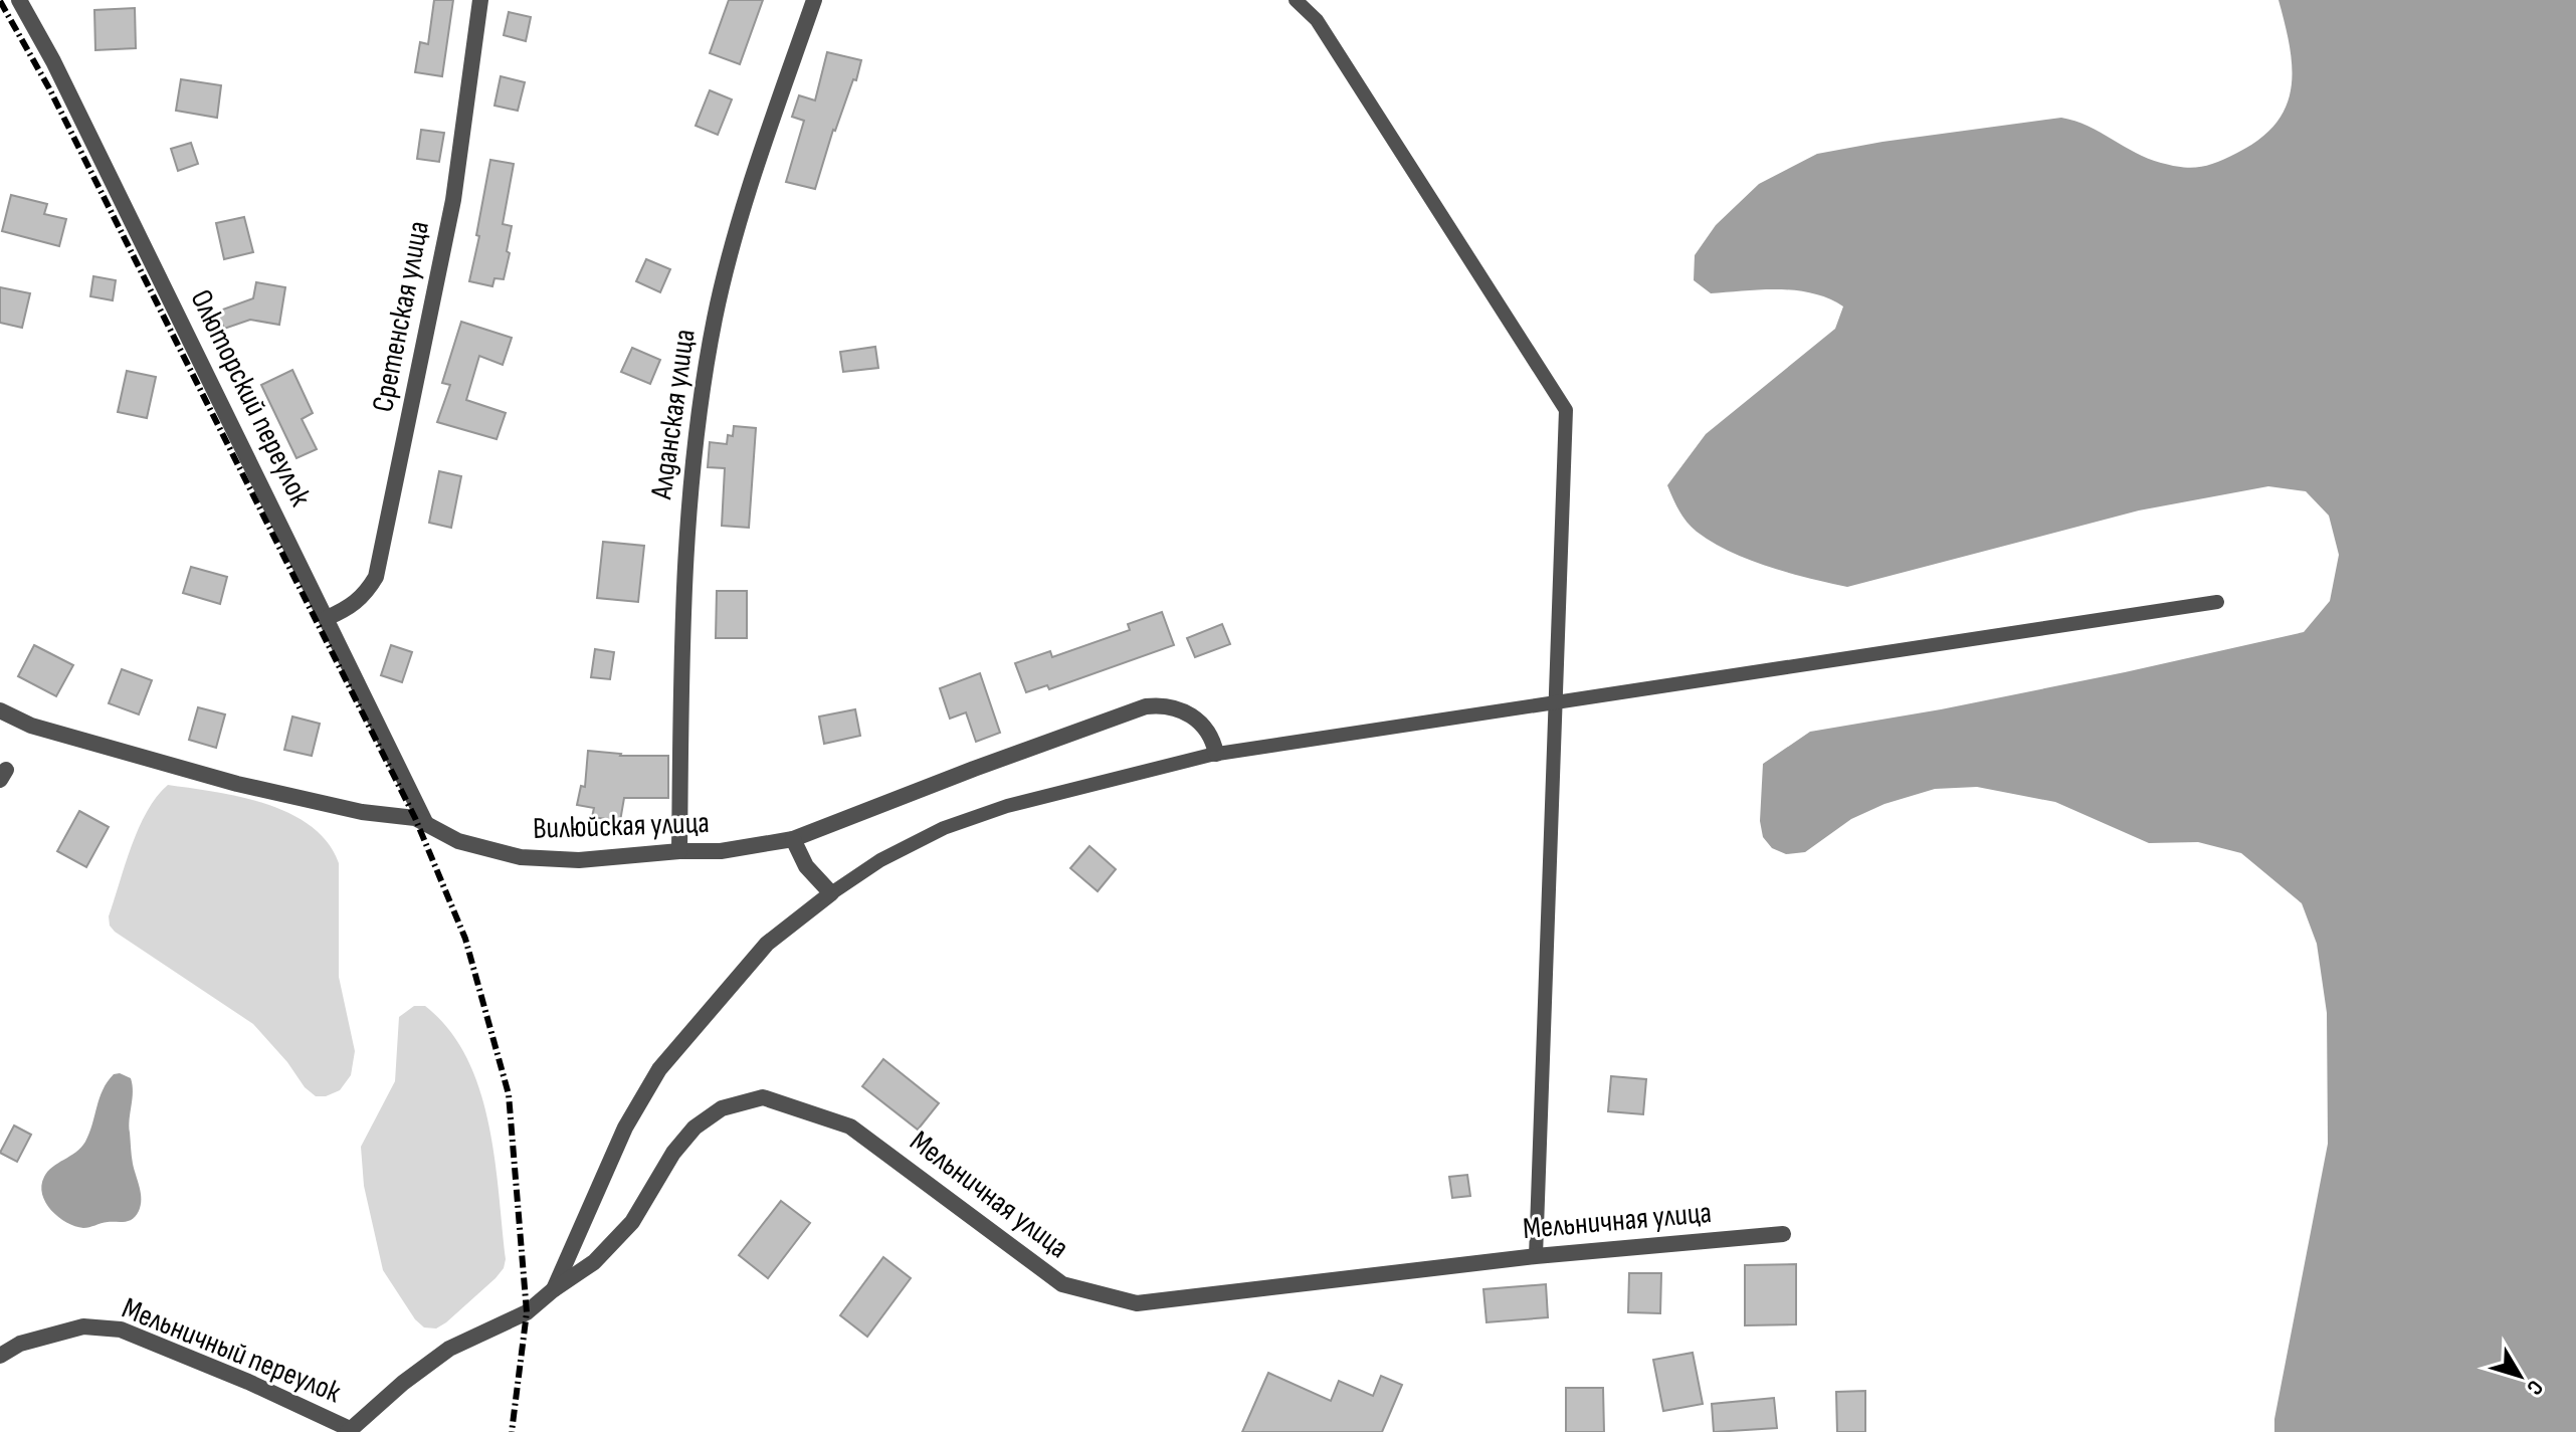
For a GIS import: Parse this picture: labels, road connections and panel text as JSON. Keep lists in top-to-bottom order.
{
  "streets": {
    "street": [
      "Сретенская улица",
      "Олюторский переулок",
      "Алданская улица",
      "Вилюйская улица",
      "Мельничная улица",
      "Мельничный переулок"
    ]
  },
  "crossings": [
    ["Сретенская улица", "Олюторский переулок"],
    ["Олюторский переулок", "Вилюйская улица"],
    ["Алданская улица", "Вилюйская улица"],
    ["Мельничная улица", "Мельничный переулок"]
  ],
  "north": "bottom right"
}
